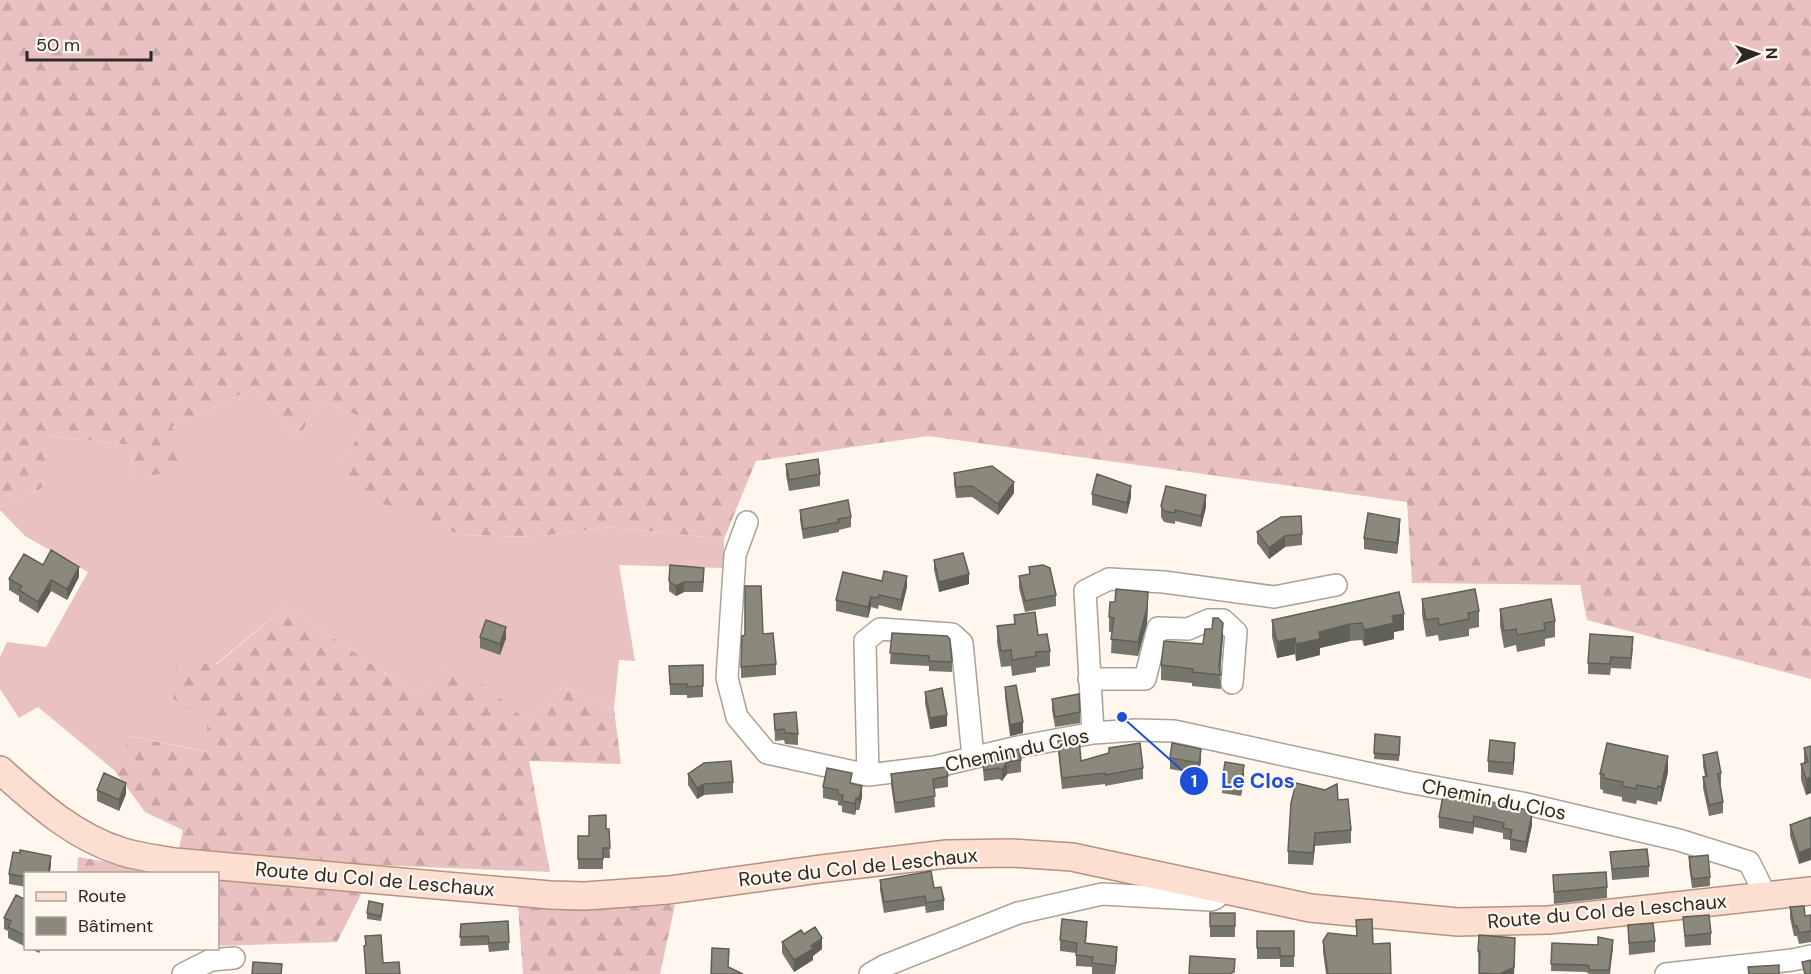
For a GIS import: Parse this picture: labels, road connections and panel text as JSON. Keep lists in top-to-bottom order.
{
  "streets": {
    "main road": ["Route du Col de Leschaux"],
    "street": ["Chemin du Clos"]
  },
  "crossings": [
    ["Chemin du Clos", "Route du Col de Leschaux"]
  ],
  "places": ["Le Clos"],
  "legend": ["Route", "Bâtiment"],
  "scale_bar": "50 m",
  "north": "right"
}
